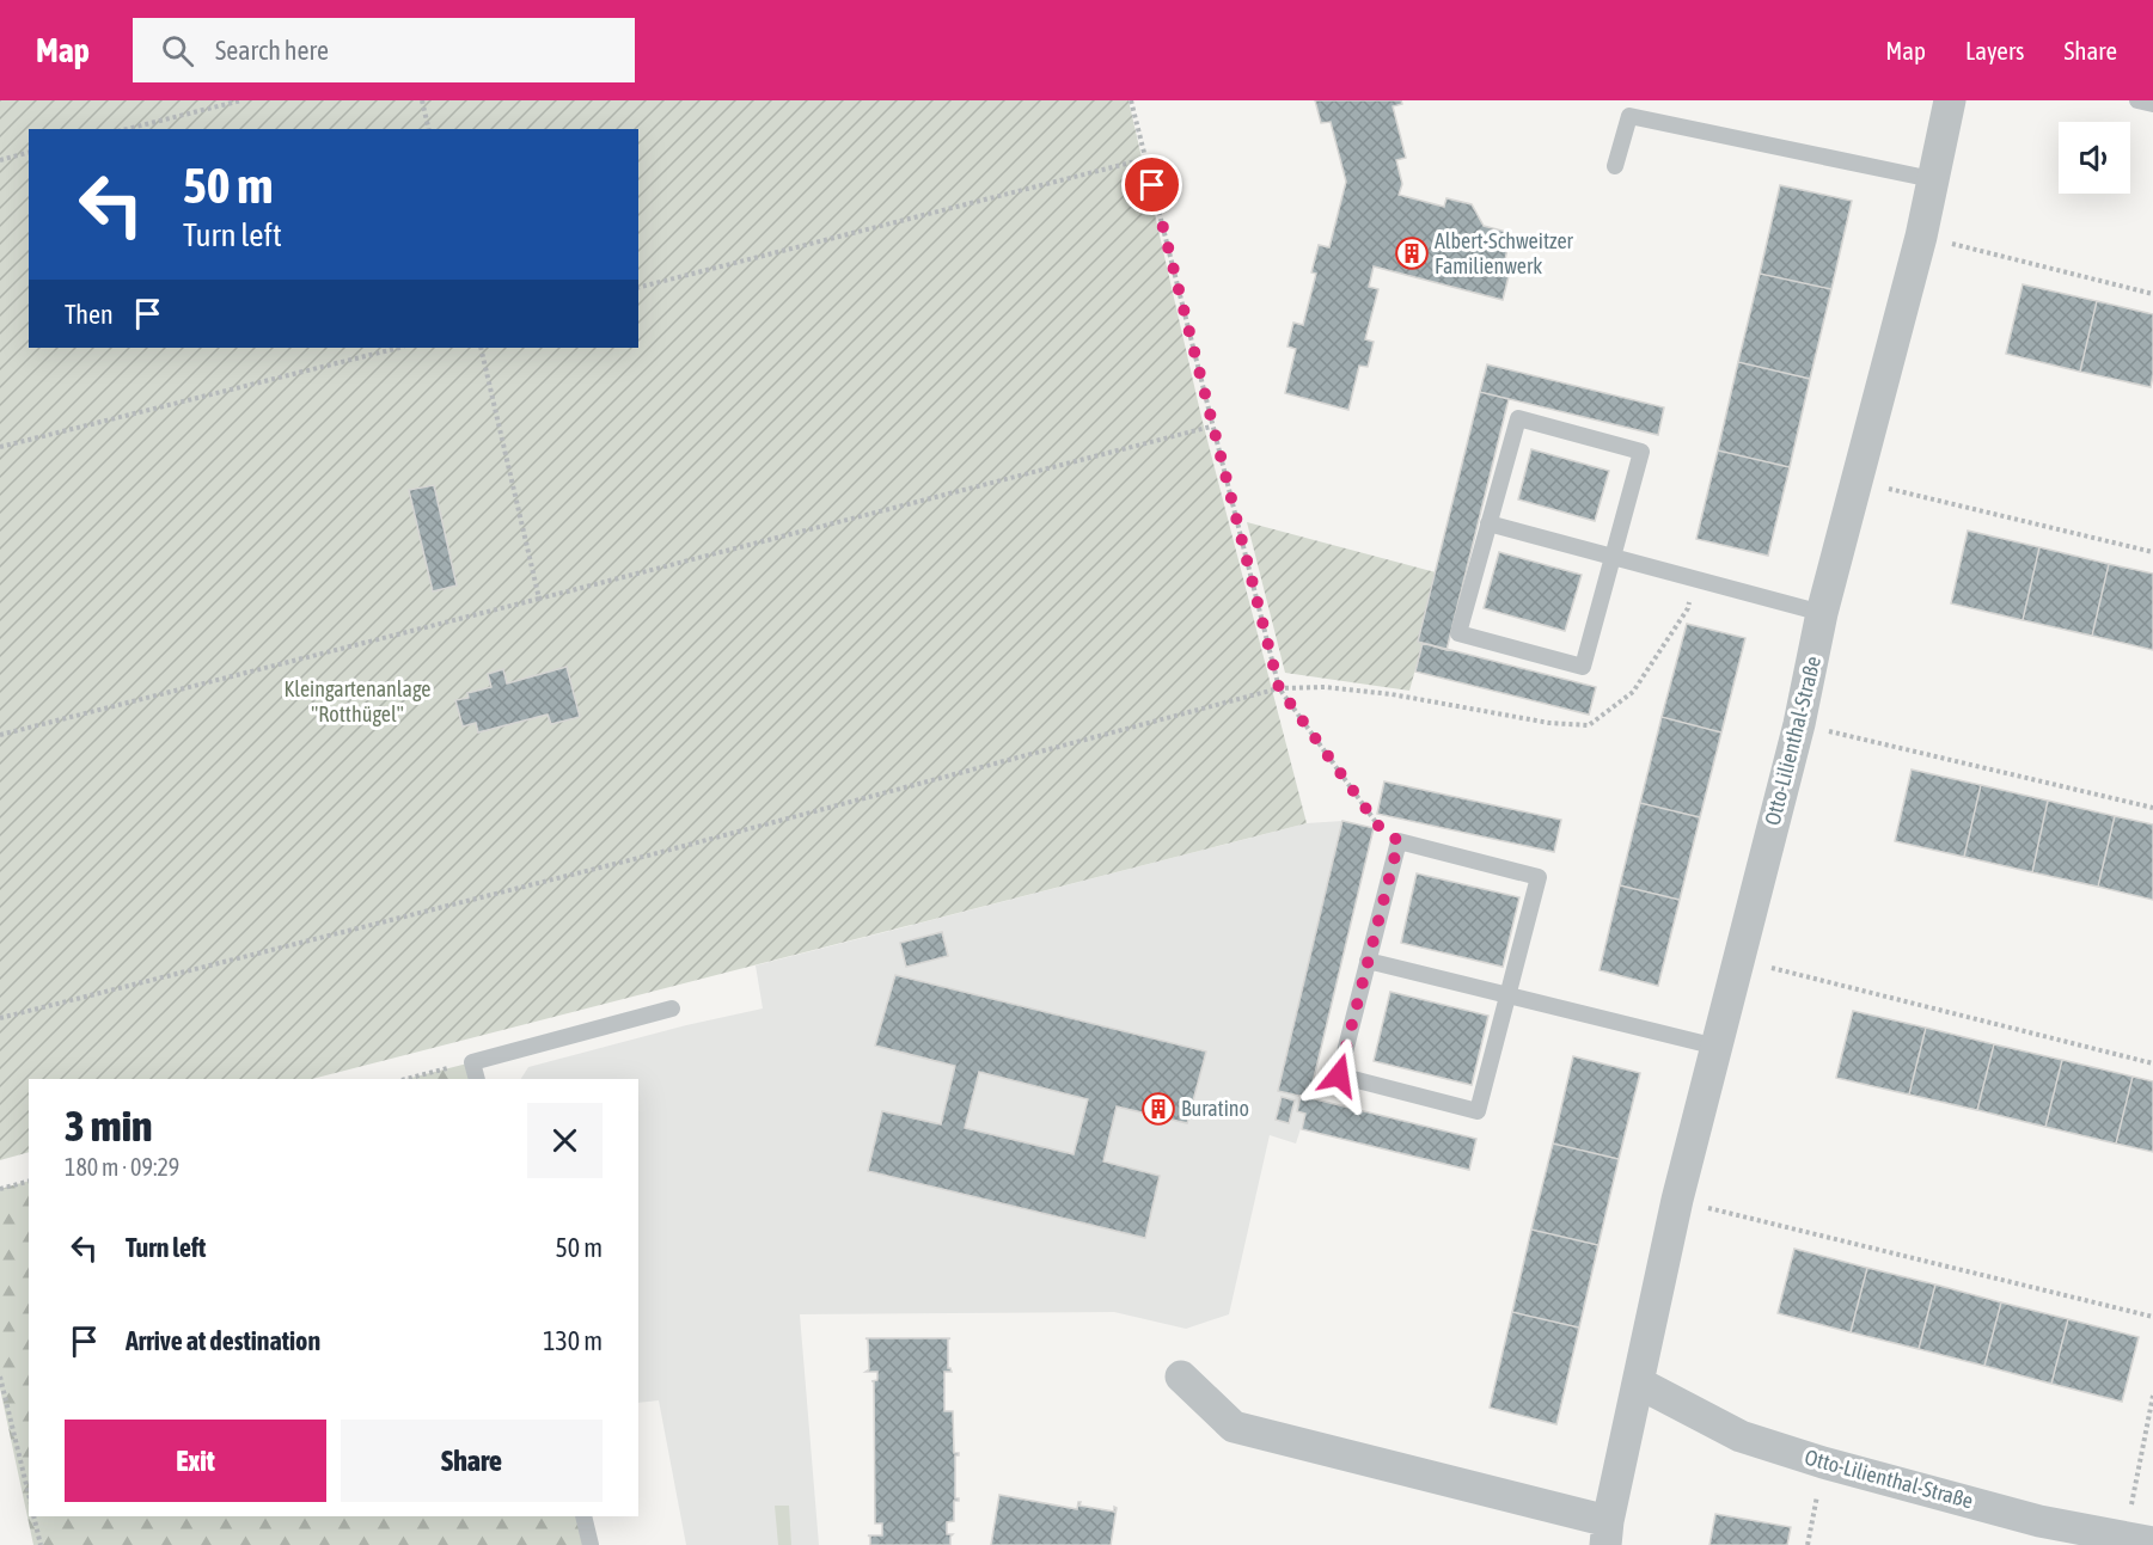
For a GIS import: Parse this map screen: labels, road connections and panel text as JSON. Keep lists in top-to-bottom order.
{
  "streets": {
    "street": ["Otto-Lilienthal-Straße"]
  },
  "parks": ["Kleingartenanlage ''Rotthügel''"],
  "places": {
    "building": ["Albert-Schweitzer Familienwerk", "Buratino"]
  },
  "page": {
    "header": "Map",
    "search": "Search here",
    "nav": ["Map", "Layers", "Share"],
    "turn": ["50 m", "Turn left"],
    "then": "Then",
    "heading": ["3 min", "180 m · 09:29"],
    "list": [
      {
        "name": "Turn left",
        "value": "50 m"
      },
      {
        "name": "Arrive at destination",
        "value": "130 m"
      }
    ],
    "buttons": ["Exit", "Share"]
  }
}
